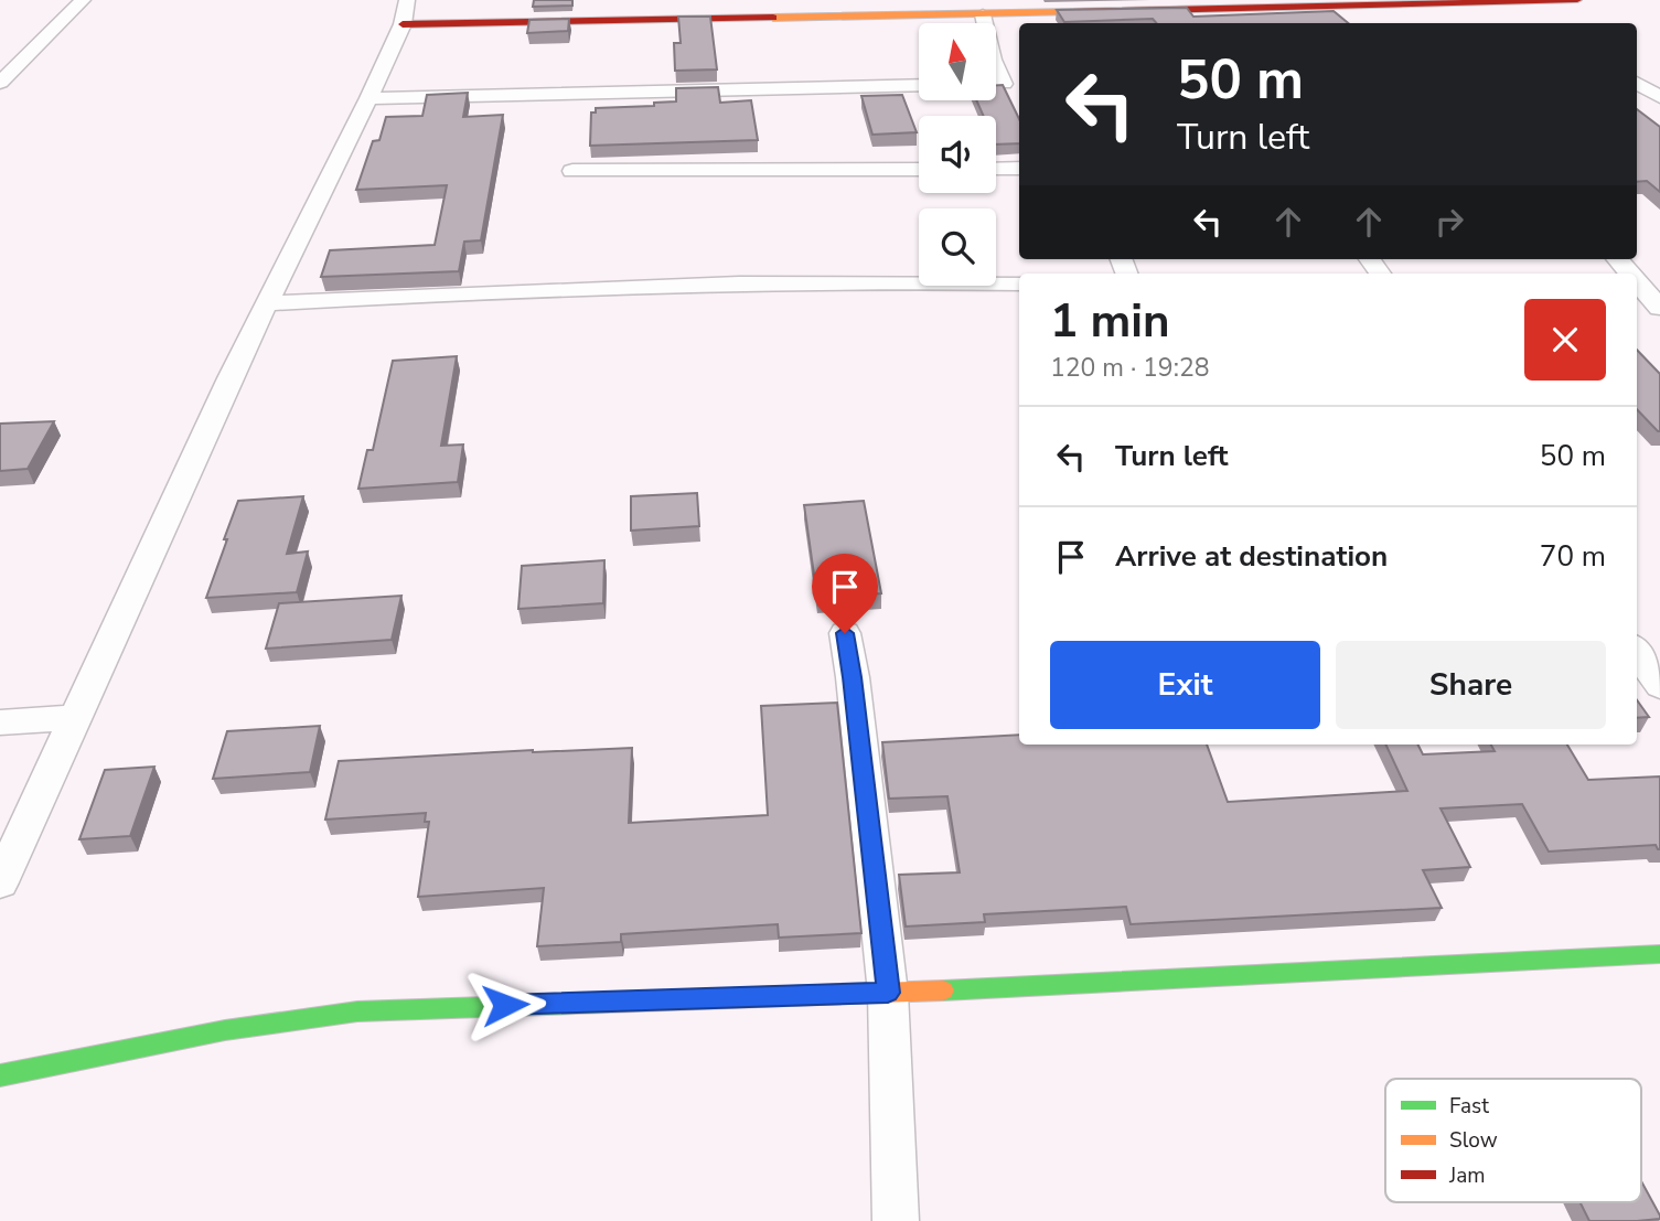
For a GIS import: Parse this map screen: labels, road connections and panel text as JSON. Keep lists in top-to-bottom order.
{
  "legend": ["Fast", "Slow", "Jam"],
  "north": "top",
  "page": {
    "turn": ["50 m", "Turn left"],
    "heading": ["1 min", "120 m · 19:28"],
    "list": [
      {
        "name": "Turn left",
        "value": "50 m"
      },
      {
        "name": "Arrive at destination",
        "value": "70 m"
      }
    ],
    "buttons": ["Exit", "Share"]
  }
}
